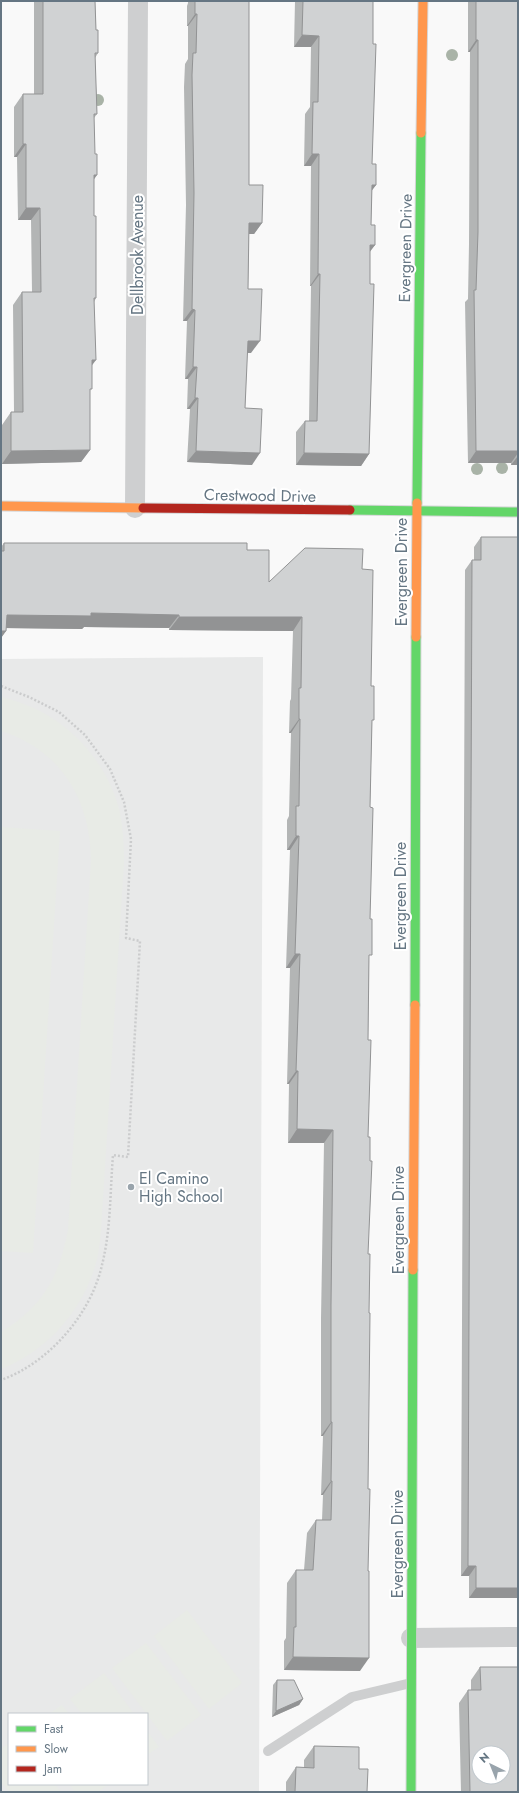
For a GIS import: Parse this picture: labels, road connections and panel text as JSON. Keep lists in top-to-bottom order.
{
  "streets": {
    "street": ["Evergreen Drive", "Dellbrook Avenue", "Crestwood Drive"]
  },
  "crossings": [
    ["Evergreen Drive", "Crestwood Drive"],
    ["Dellbrook Avenue", "Crestwood Drive"]
  ],
  "places": ["El Camino High School"],
  "legend": ["Fast", "Slow", "Jam"],
  "north": "top left"
}
